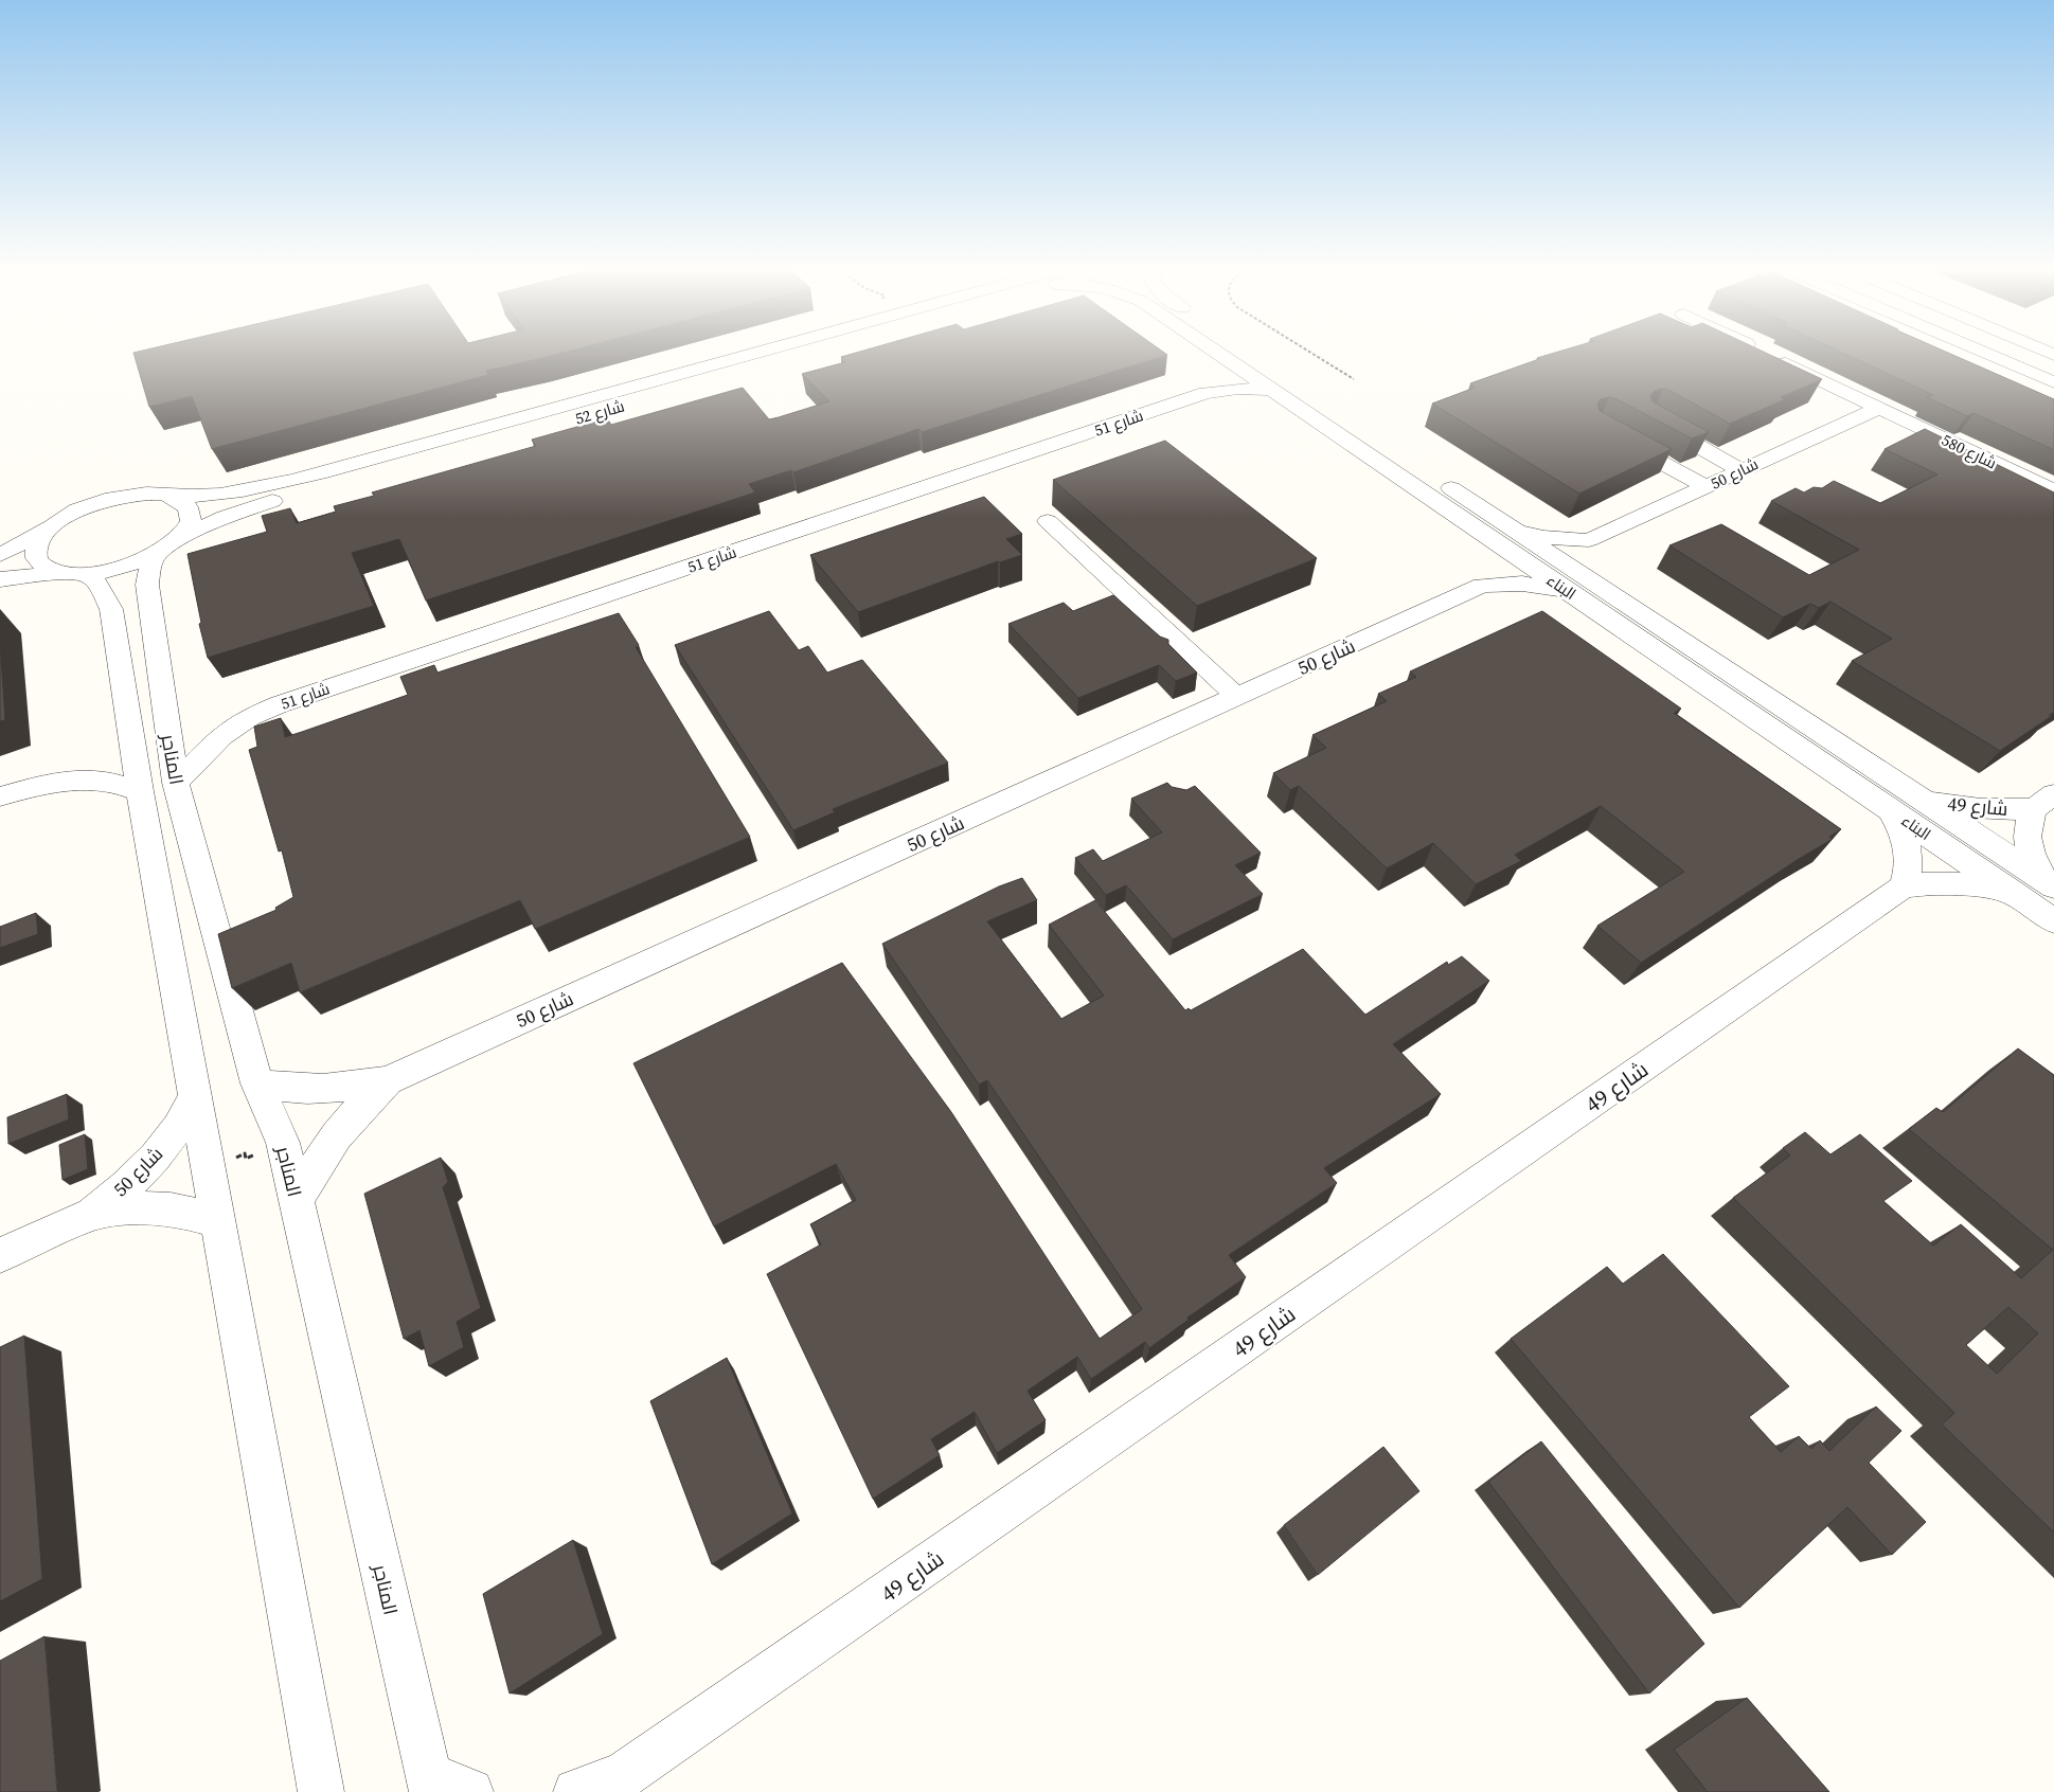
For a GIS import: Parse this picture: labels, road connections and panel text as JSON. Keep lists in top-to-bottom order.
{
  "streets": {
    "street": [
      "شارع 52",
      "شارع 51",
      "شارع 580",
      "شارع 50",
      "البناء",
      "المناجر",
      "شارع 49"
    ]
  },
  "crossings": [
    ["شارع 52", "المناجر"],
    ["شارع 51", "البناء"],
    ["شارع 51", "المناجر"],
    ["شارع 580", "شارع 50"],
    ["شارع 50", "البناء"],
    ["شارع 50", "المناجر"],
    ["البناء", "شارع 49"]
  ]
}
